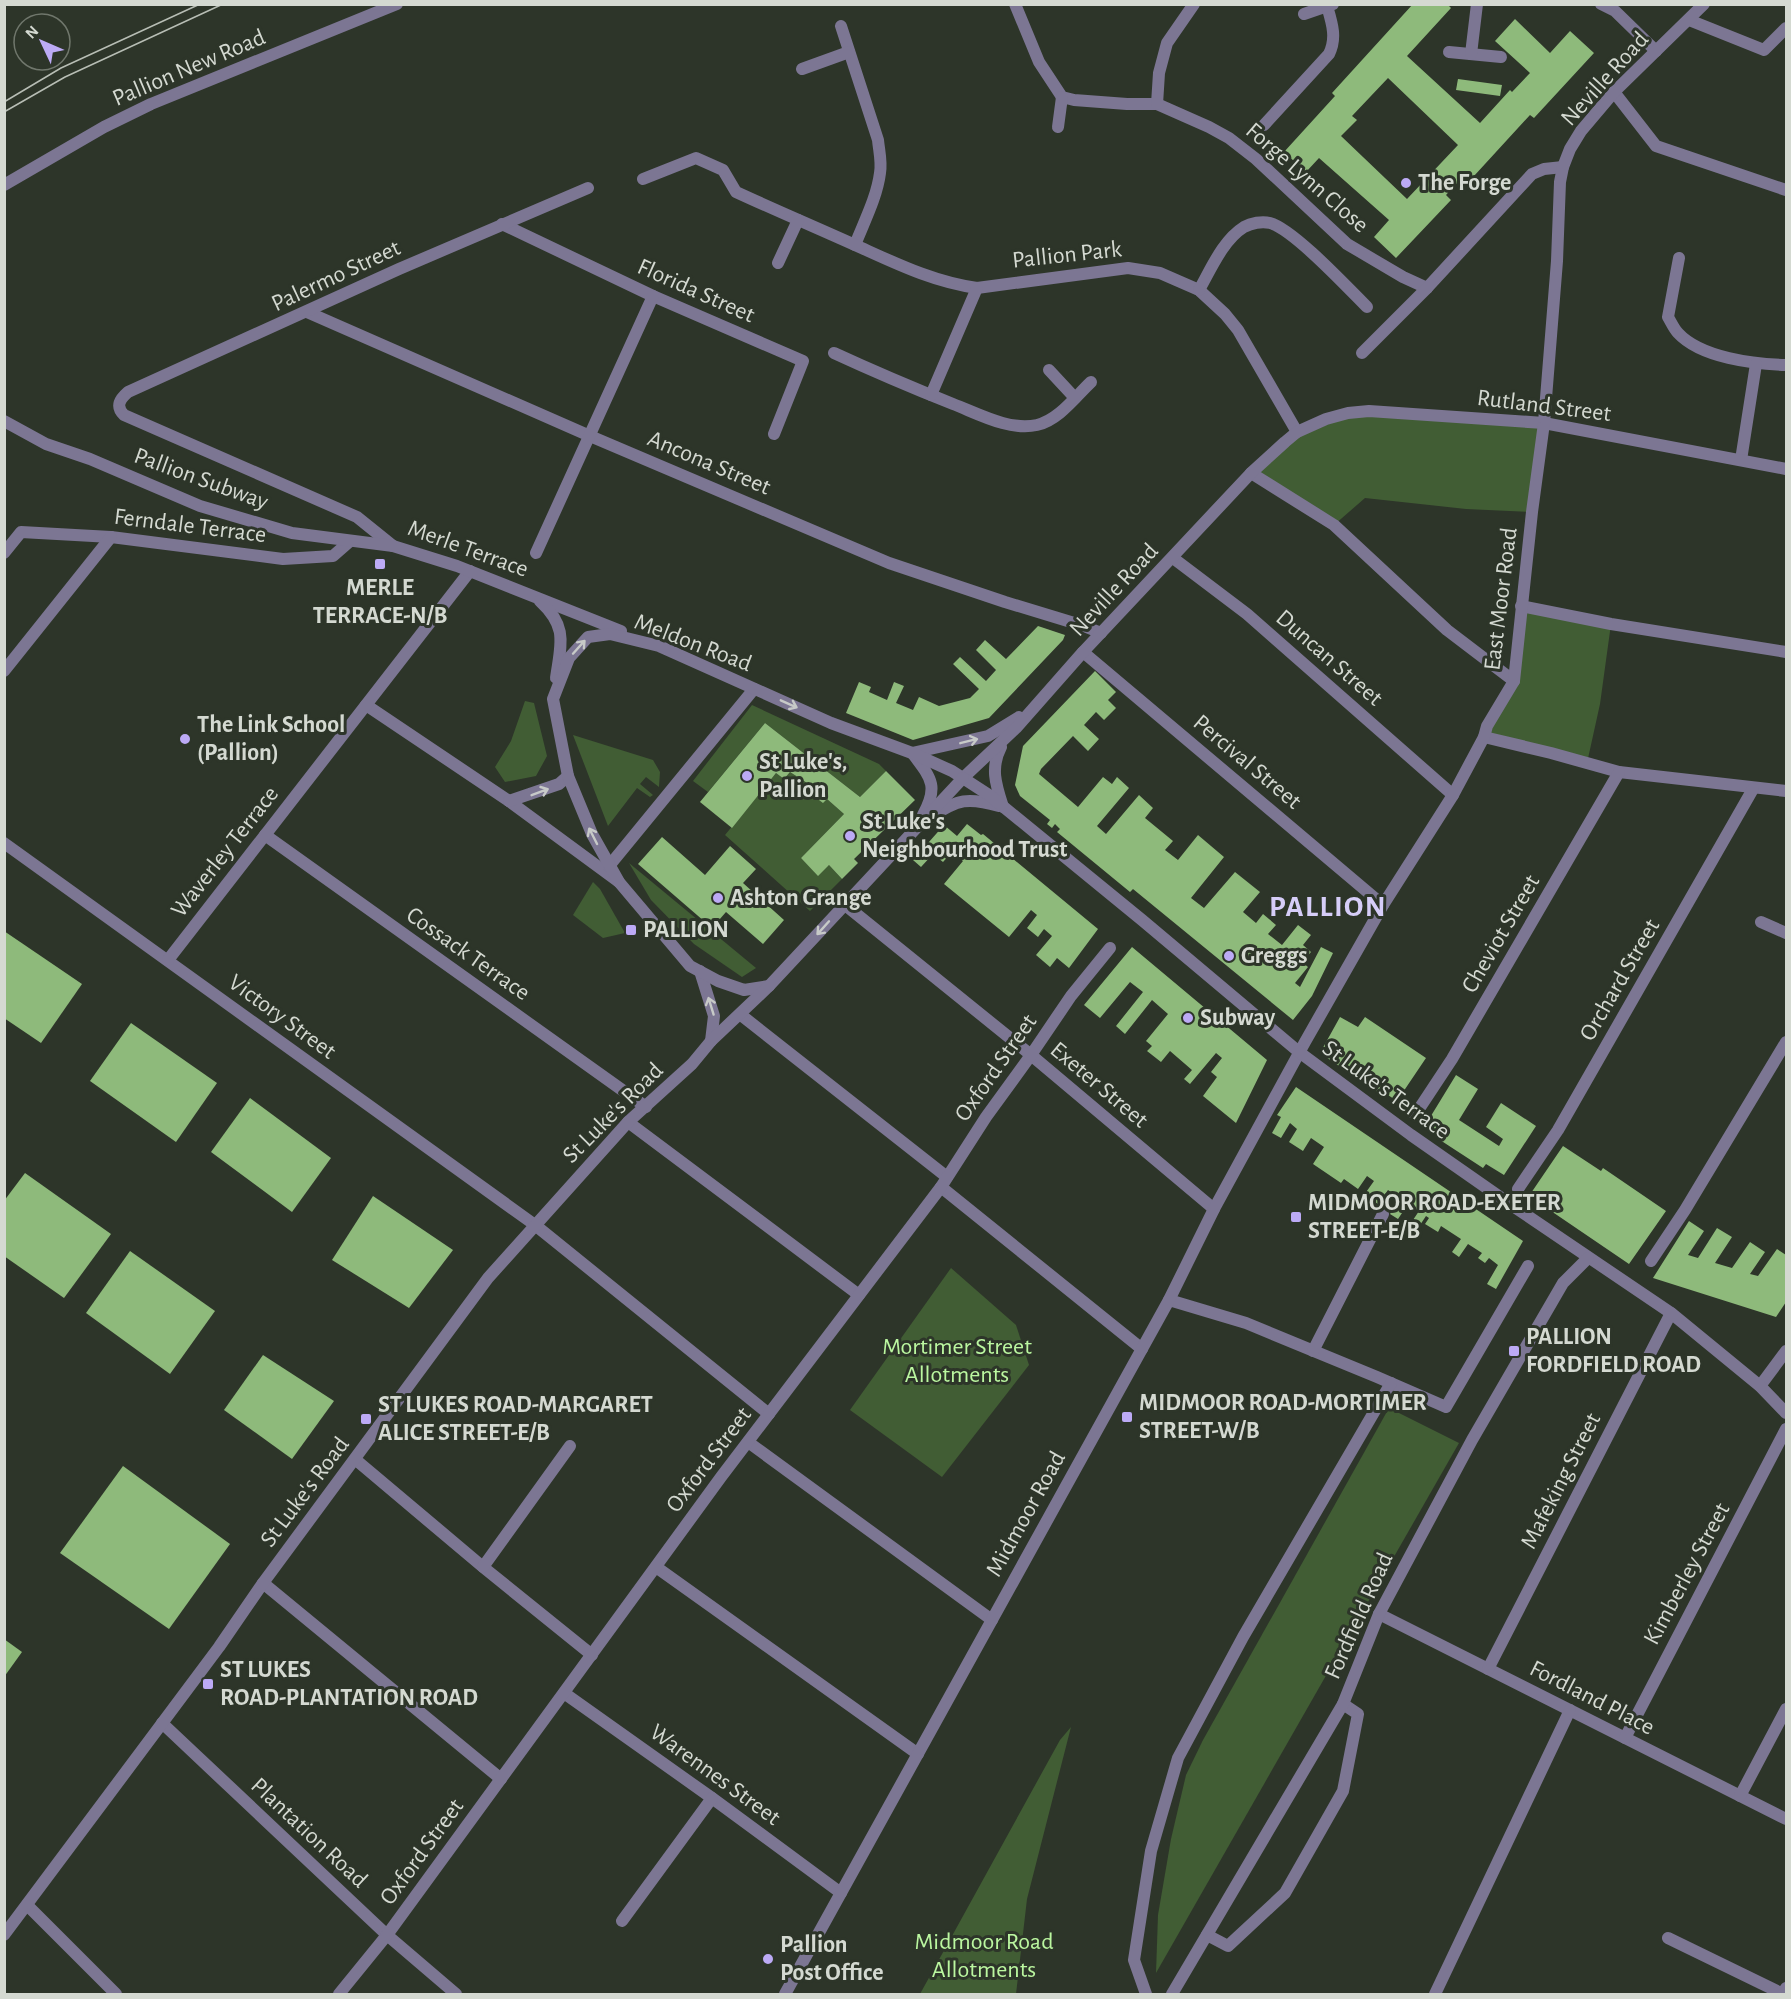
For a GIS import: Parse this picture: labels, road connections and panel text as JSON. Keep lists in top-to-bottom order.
{
  "streets": {
    "street": [
      "Pallion New Road",
      "Neville Road",
      "Forge Lynn Close",
      "Pallion Park",
      "Palermo Street",
      "Florida Street",
      "Rutland Street",
      "Ancona Street",
      "Pallion Subway",
      "Ferndale Terrace",
      "Merle Terrace",
      "East Moor Road",
      "Meldon Road",
      "Duncan Street",
      "Percival Street",
      "Waverley Terrace",
      "Cheviot Street",
      "Cossack Terrace",
      "Orchard Street",
      "Victory Street",
      "Oxford Street",
      "Exeter Street",
      "St Luke's Terrace",
      "St Luke's Road",
      "Mafeking Street",
      "Midmoor Road",
      "Kimberley Street",
      "Fordfield Road",
      "Fordland Place",
      "Warennes Street",
      "Plantation Road"
    ]
  },
  "crossings": [
    ["Neville Road", "Pallion Park"],
    ["Neville Road", "Rutland Street"],
    ["Neville Road", "Ancona Street"],
    ["Neville Road", "East Moor Road"],
    ["Neville Road", "Meldon Road"],
    ["Neville Road", "Duncan Street"],
    ["Neville Road", "Percival Street"],
    ["Neville Road", "St Luke's Road"],
    ["Pallion Park", "Rutland Street"],
    ["Palermo Street", "Florida Street"],
    ["Palermo Street", "Ancona Street"],
    ["Palermo Street", "Merle Terrace"],
    ["Rutland Street", "East Moor Road"],
    ["Pallion Subway", "Ferndale Terrace"],
    ["Pallion Subway", "Merle Terrace"],
    ["Merle Terrace", "Meldon Road"],
    ["Merle Terrace", "Waverley Terrace"],
    ["East Moor Road", "Duncan Street"],
    ["East Moor Road", "Percival Street"],
    ["East Moor Road", "St Luke's Terrace"],
    ["East Moor Road", "Midmoor Road"],
    ["Meldon Road", "St Luke's Terrace"],
    ["Meldon Road", "St Luke's Road"],
    ["Waverley Terrace", "Cossack Terrace"],
    ["Waverley Terrace", "Victory Street"],
    ["Cossack Terrace", "St Luke's Road"],
    ["Victory Street", "Oxford Street"],
    ["Victory Street", "St Luke's Road"],
    ["Oxford Street", "Exeter Street"],
    ["Oxford Street", "Warennes Street"],
    ["Oxford Street", "Plantation Road"],
    ["Exeter Street", "St Luke's Road"],
    ["Exeter Street", "Midmoor Road"],
    ["St Luke's Terrace", "Mafeking Street"],
    ["St Luke's Terrace", "Midmoor Road"],
    ["St Luke's Terrace", "Fordfield Road"],
    ["St Luke's Road", "Plantation Road"],
    ["Mafeking Street", "Fordland Place"],
    ["Midmoor Road", "Warennes Street"],
    ["Kimberley Street", "Fordland Place"],
    ["Fordfield Road", "Fordland Place"]
  ],
  "districts": ["PALLION"],
  "parks": ["Mortimer Street Allotments", "Midmoor Road Allotments"],
  "places": {
    "other": [
      "The Forge",
      "The Link School (Pallion)",
      "St Luke's, Pallion",
      "St Luke's Neighbourhood Trust",
      "Ashton Grange",
      "Greggs",
      "Subway",
      "Pallion Post Office"
    ],
    "transit": [
      "MERLE TERRACE-N/B",
      "PALLION",
      "MIDMOOR ROAD-EXETER STREET-E/B",
      "PALLION FORDFIELD ROAD",
      "MIDMOOR ROAD-MORTIMER STREET-W/B",
      "ST LUKES ROAD-MARGARET ALICE STREET-E/B",
      "ST LUKES ROAD-PLANTATION ROAD"
    ]
  },
  "north": "top left"
}
